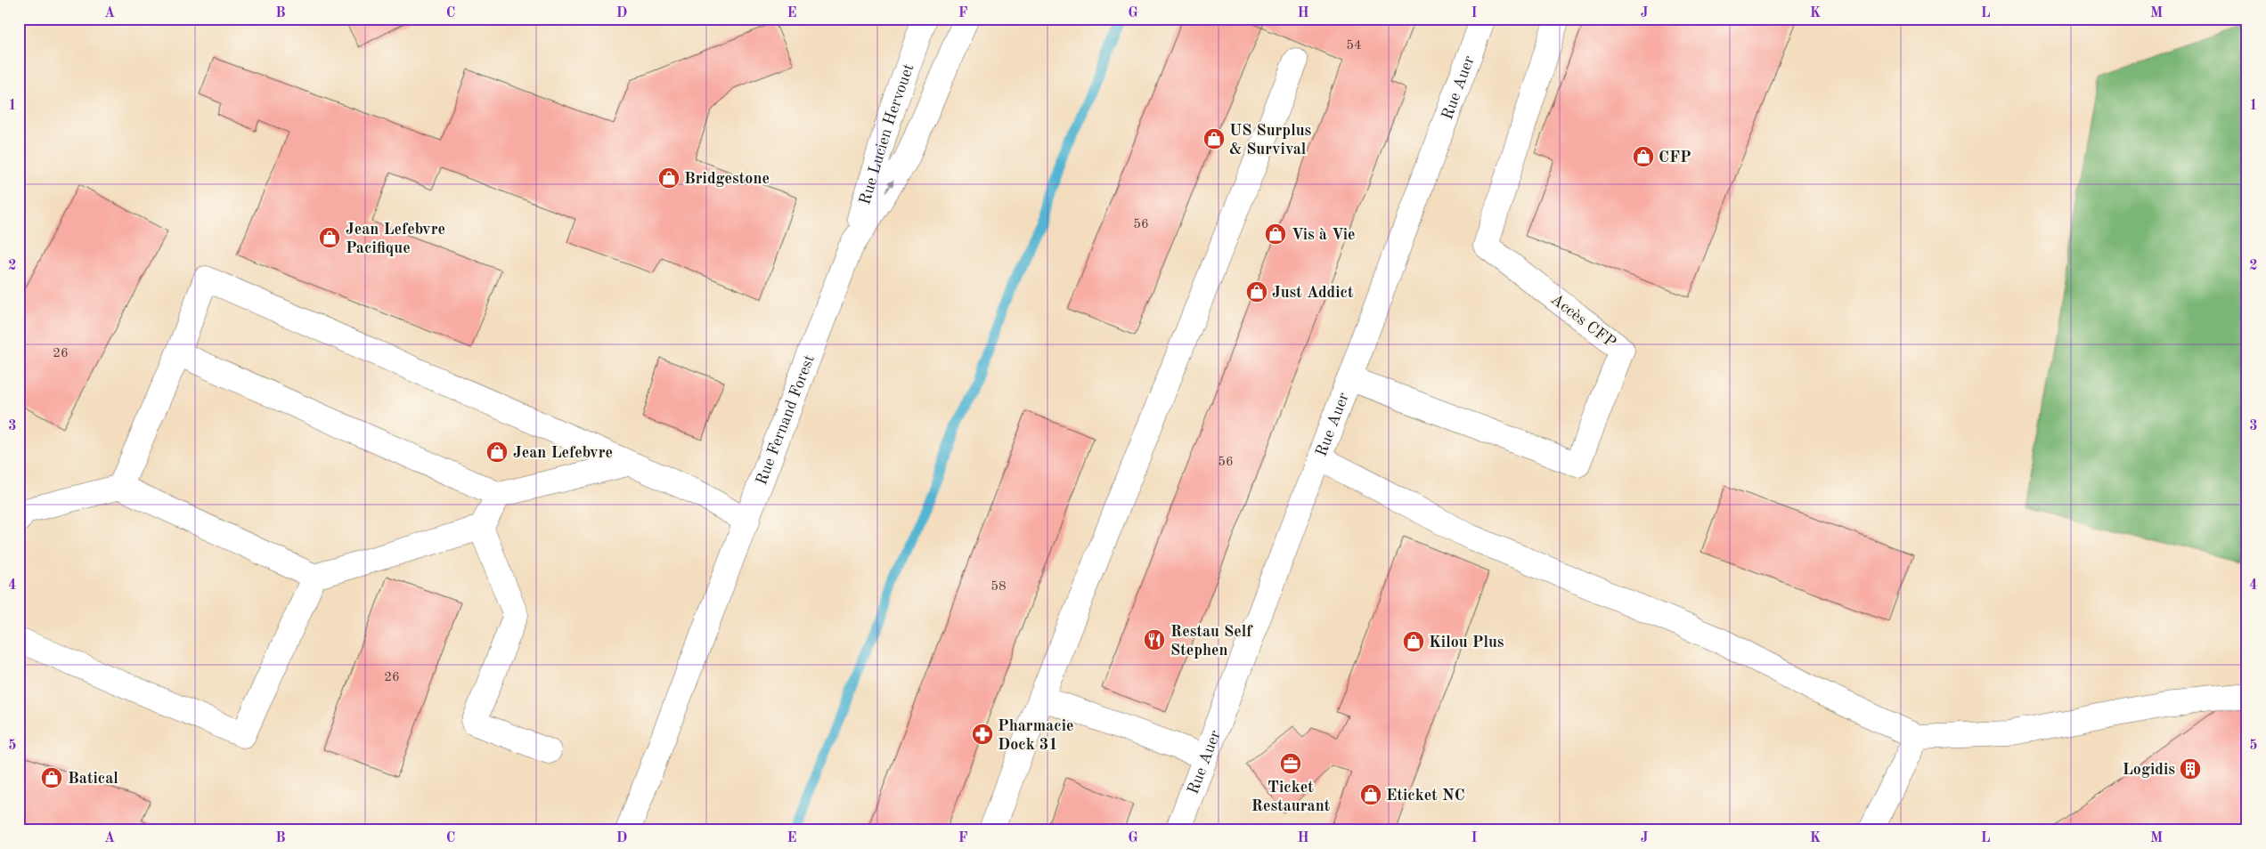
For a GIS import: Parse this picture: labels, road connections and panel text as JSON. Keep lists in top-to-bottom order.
{
  "streets": {
    "main road": [
      "Rue Auer",
      "Rue Lucien Hervouet",
      "Accès CFP",
      "Rue Fernand Forest"
    ]
  },
  "crossings": [
    ["Rue Auer", "Accès CFP"],
    ["Rue Lucien Hervouet", "Rue Fernand Forest"]
  ],
  "places": {
    "shop": [
      "US Surplus & Survival",
      "CFP",
      "Bridgestone",
      "Vis à Vie",
      "Jean Lefebvre Pacifique",
      "Just Addict",
      "Jean Lefebvre",
      "Kilou Plus",
      "Batical",
      "Eticket NC"
    ],
    "restaurant": ["Restau Self Stephen"],
    "pharmacy": ["Pharmacie Dock 31"],
    "office": ["Ticket Restaurant"],
    "building": ["Logidis"]
  },
  "house_numbers": [
    "54",
    "56",
    "26",
    "56",
    "58",
    "26"
  ],
  "grid": {
    "columns": [
      "A",
      "B",
      "C",
      "D",
      "E",
      "F",
      "G",
      "H",
      "I",
      "J",
      "K",
      "L",
      "M"
    ],
    "rows": [
      "1",
      "2",
      "3",
      "4",
      "5"
    ]
  }
}
